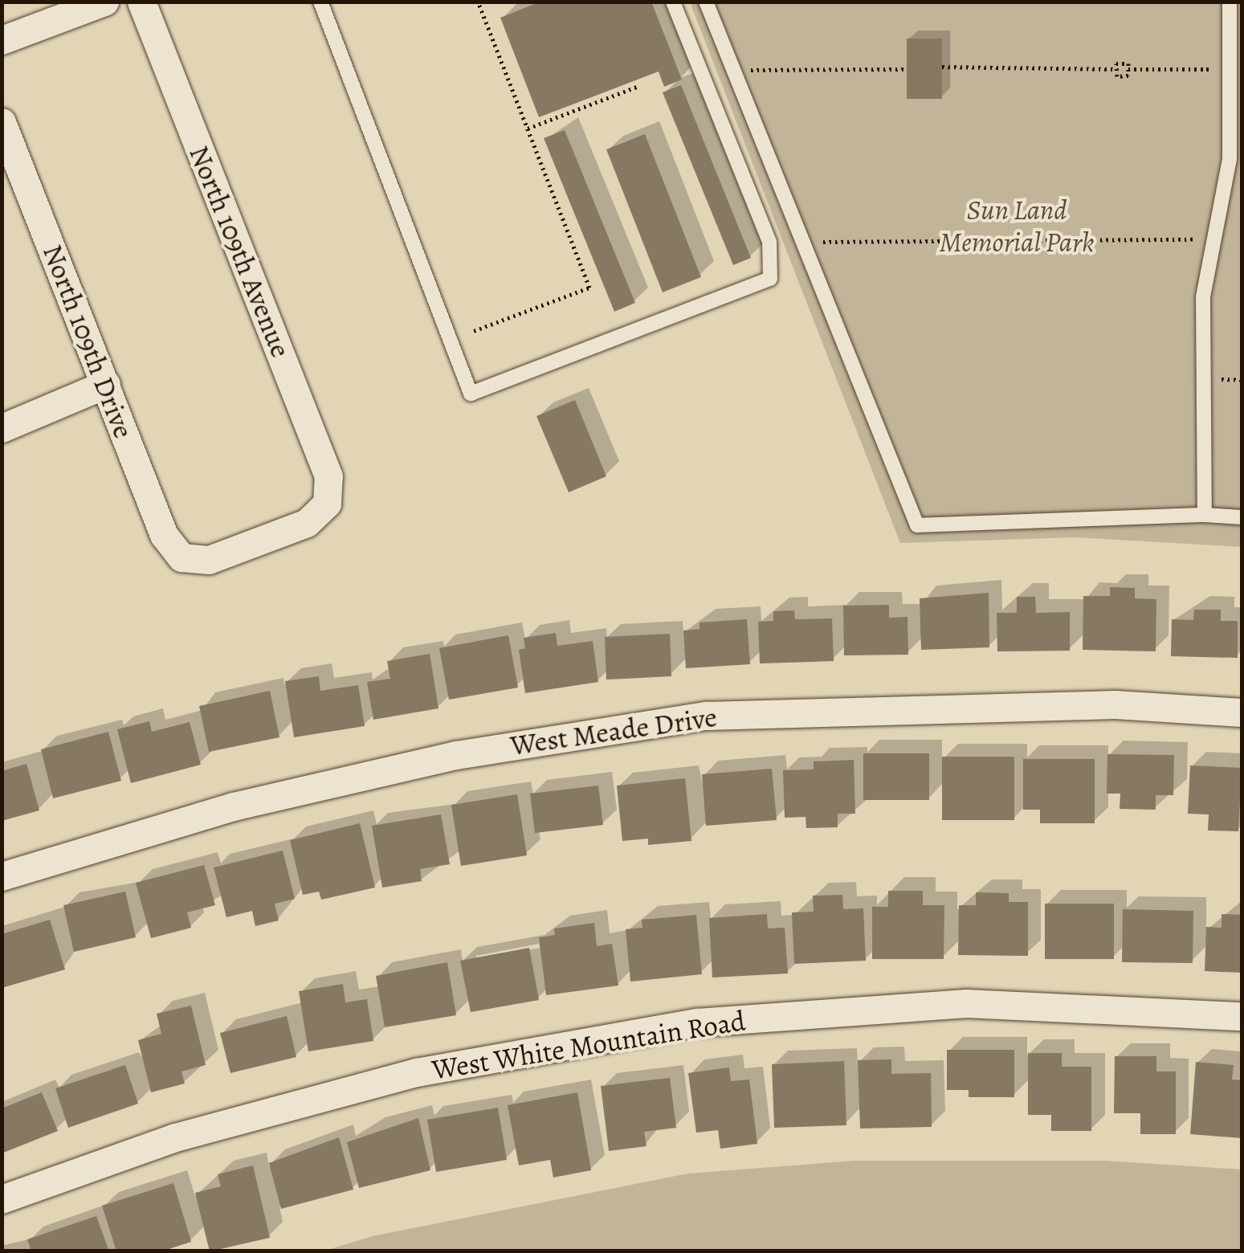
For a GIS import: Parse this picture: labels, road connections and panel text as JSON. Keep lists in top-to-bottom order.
{
  "streets": {
    "street": [
      "North 109th Avenue",
      "North 109th Drive",
      "West Meade Drive",
      "West White Mountain Road"
    ]
  },
  "crossings": [
    ["North 109th Avenue", "North 109th Drive"]
  ],
  "parks": ["Sun Land Memorial Park"]
}
